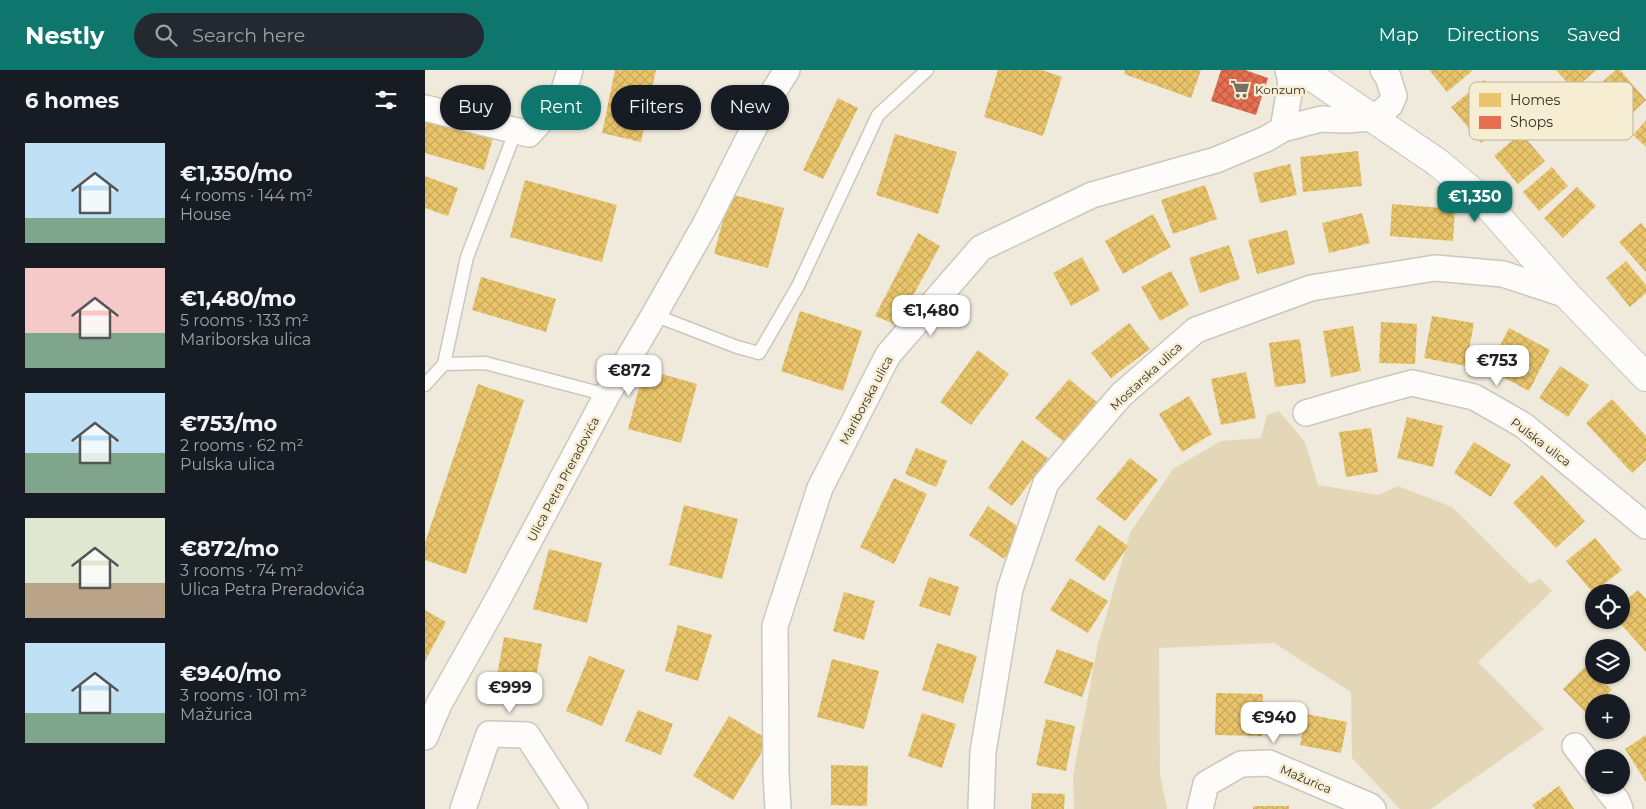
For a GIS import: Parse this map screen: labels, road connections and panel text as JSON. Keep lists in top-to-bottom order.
{
  "streets": {
    "street": [
      "Mostarska ulica",
      "Mariborska ulica",
      "Pulska ulica",
      "Ulica Petra Preradovića",
      "Mažurica"
    ]
  },
  "places": {
    "supermarket": ["Konzum"]
  },
  "legend": ["Homes", "Shops"],
  "page": {
    "header": "Nestly",
    "search": "Search here",
    "nav": ["Map", "Directions", "Saved"],
    "heading": "6 homes",
    "chip": [
      "Buy",
      "Rent",
      "Filters",
      "New"
    ],
    "list": [
      {
        "name": "€1,350/mo",
        "note": "4 rooms · 144 m² · House"
      },
      {
        "name": "€1,480/mo",
        "note": "5 rooms · 133 m² · Mariborska ulica"
      },
      {
        "name": "€753/mo",
        "note": "2 rooms · 62 m² · Pulska ulica"
      },
      {
        "name": "€872/mo",
        "note": "3 rooms · 74 m² · Ulica Petra Preradovića"
      },
      {
        "name": "€940/mo",
        "note": "3 rooms · 101 m² · Mažurica"
      }
    ],
    "price": [
      "€1,350",
      "€1,480",
      "€753",
      "€872",
      "€999",
      "€940"
    ],
    "map_buttons": ["+", "−"]
  }
}
